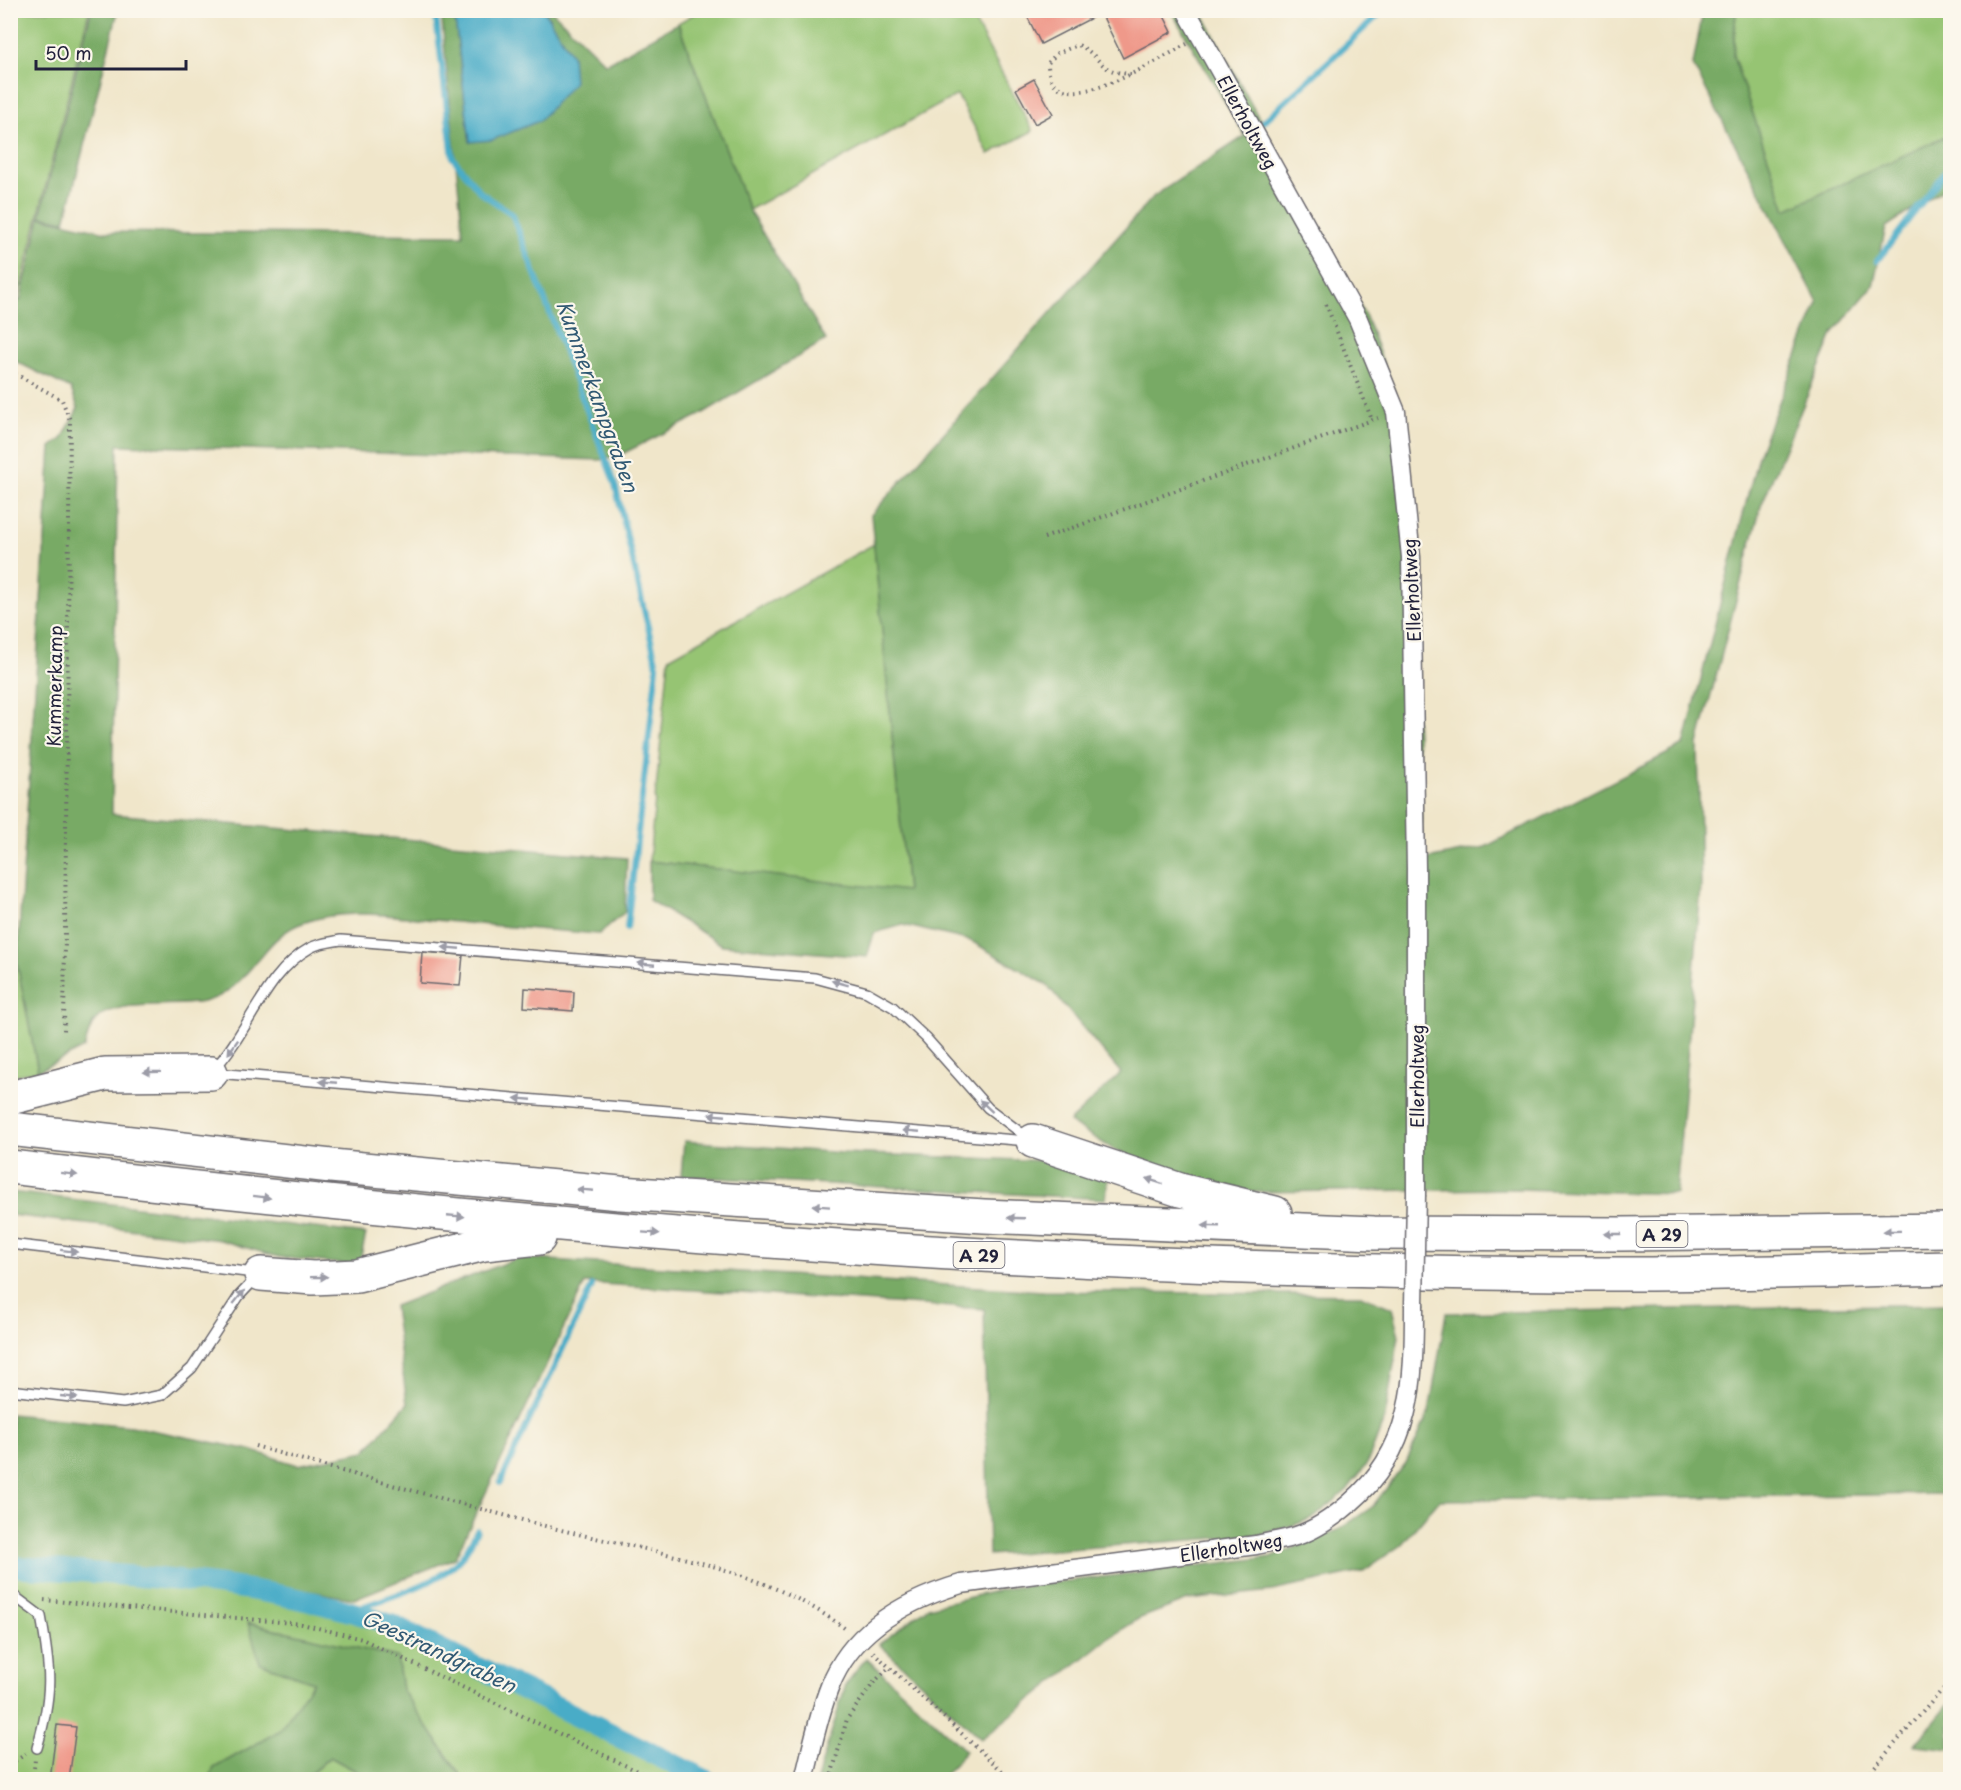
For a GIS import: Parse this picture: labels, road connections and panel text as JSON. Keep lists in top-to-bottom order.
{
  "streets": {
    "highway": ["A 29"],
    "street": ["Ellerholtweg"],
    "path": ["Kummerkamp"]
  },
  "water": ["Kummerkampgraben", "Geestrandgraben"],
  "scale_bar": "50 m"
}
